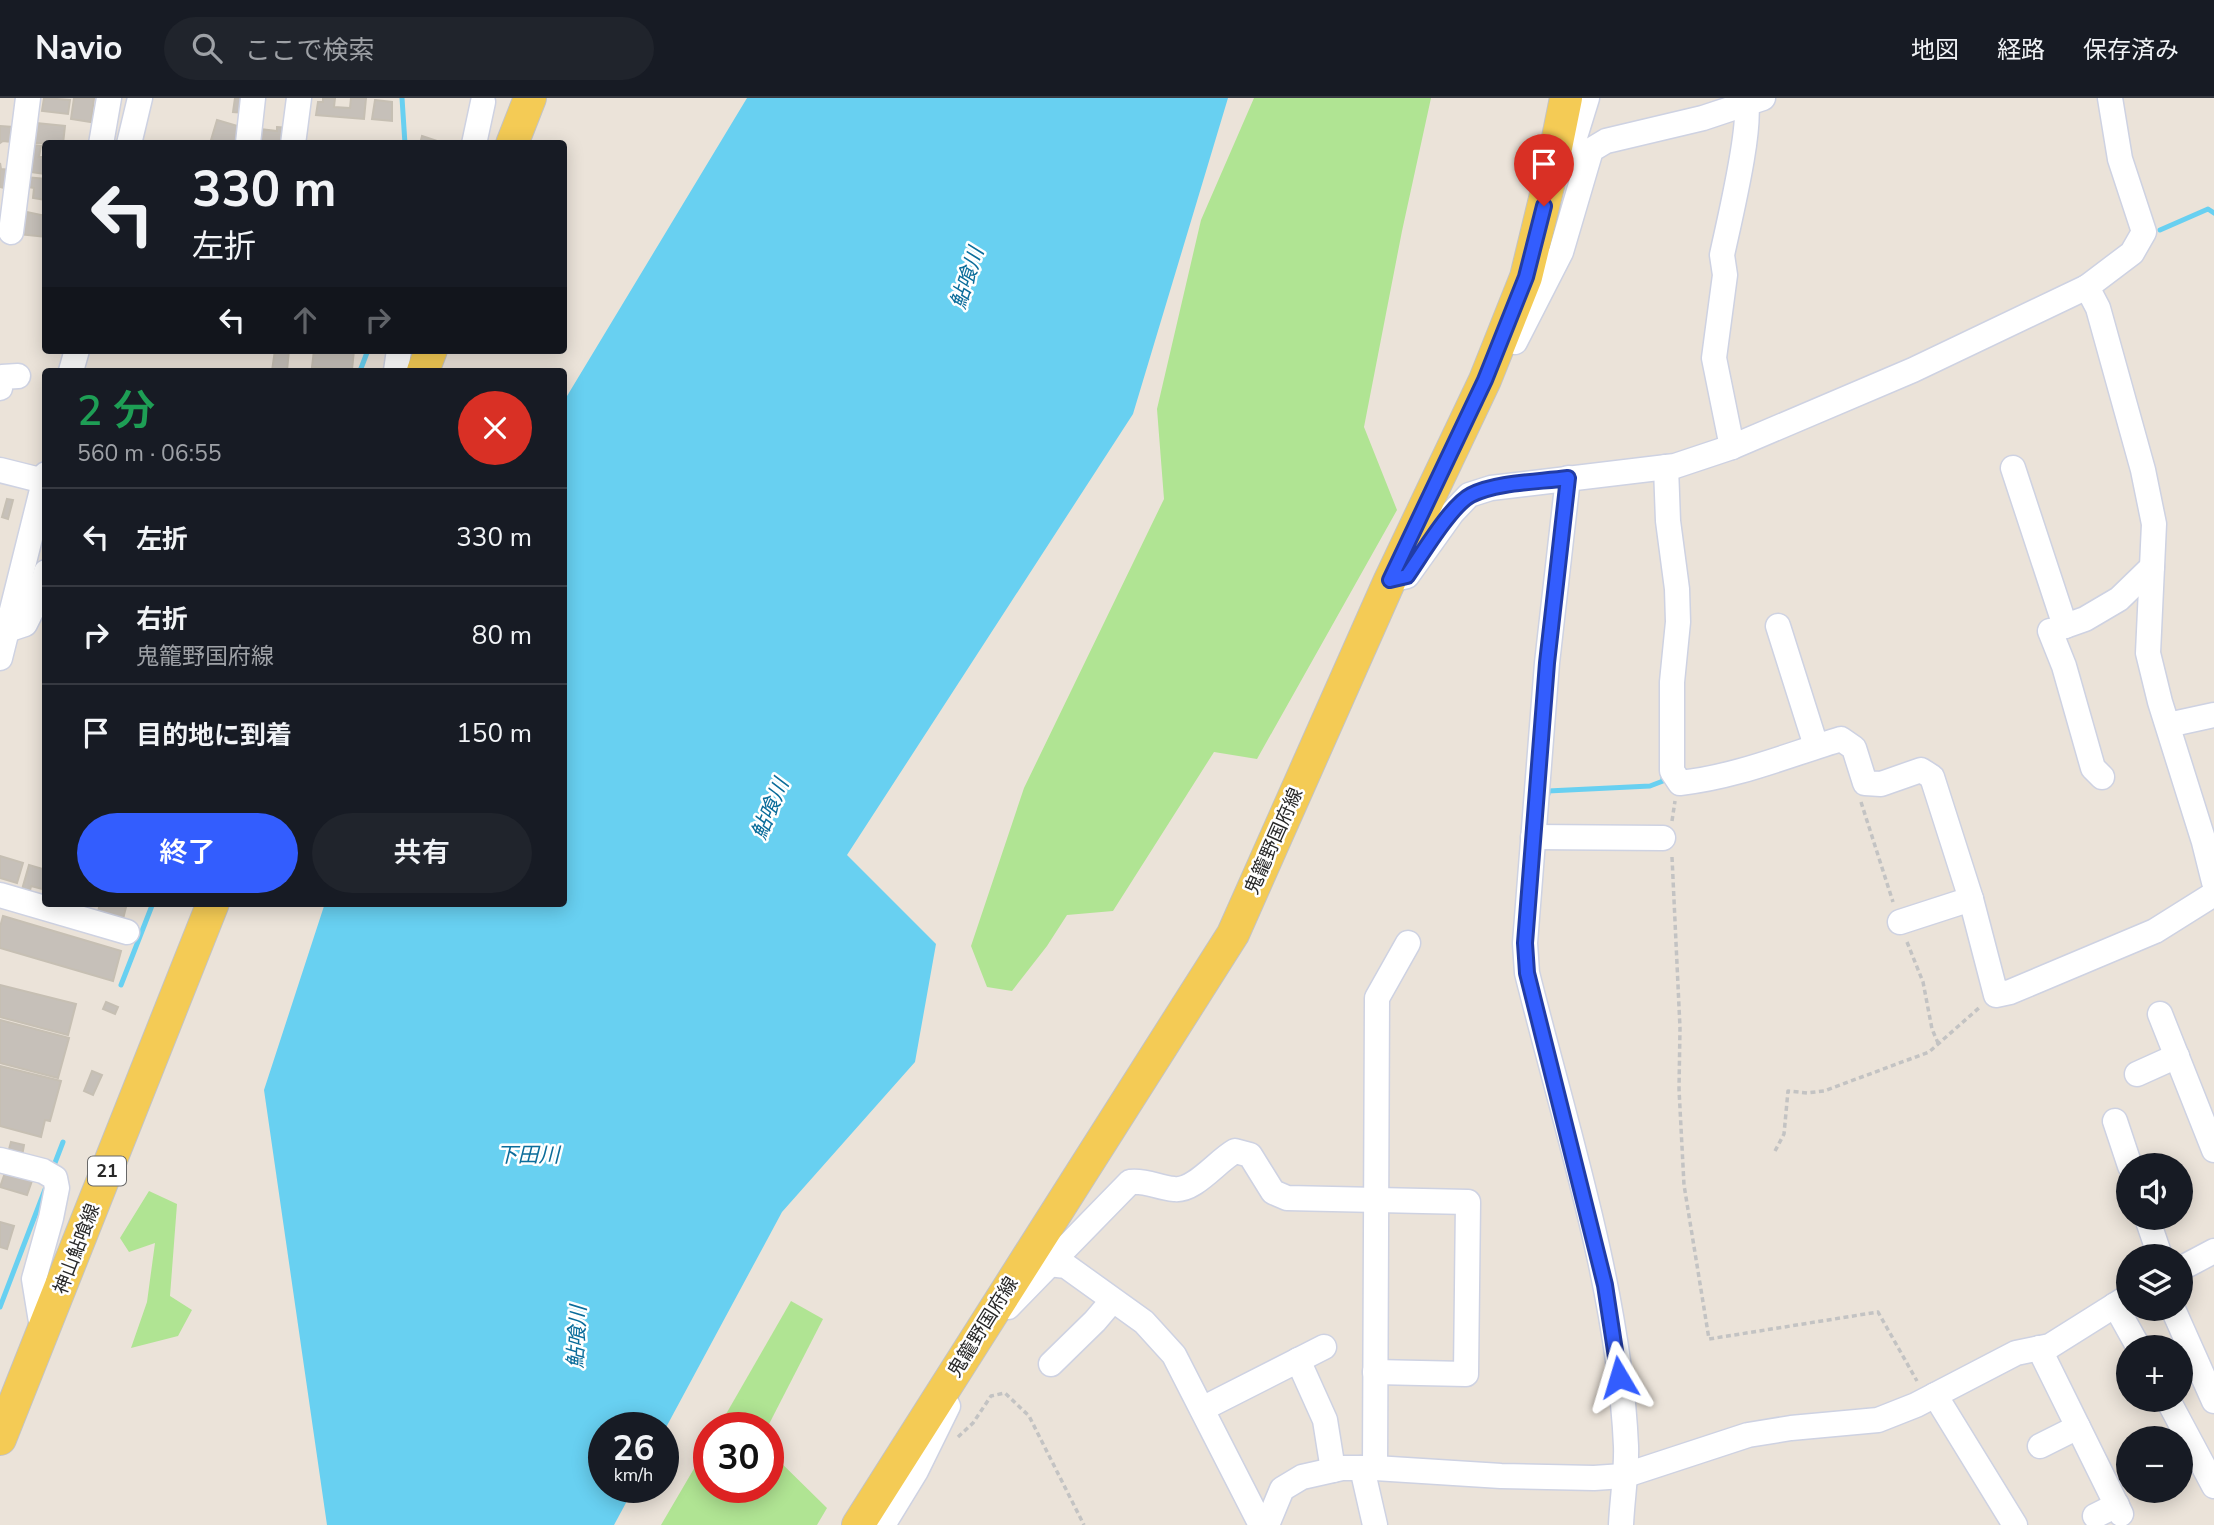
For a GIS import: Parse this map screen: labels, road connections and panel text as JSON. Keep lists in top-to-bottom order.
{
  "streets": {
    "main road": ["鬼籠野国府線", "21", "神山鮎喰線"]
  },
  "water": ["鮎喰川", "下田川"],
  "page": {
    "header": "Navio",
    "search": "ここで検索",
    "nav": ["地図", "経路", "保存済み"],
    "turn": ["330 m", "左折"],
    "heading": ["2 分", "560 m · 06:55"],
    "list": [
      {
        "name": "左折",
        "value": "330 m"
      },
      {
        "name": "右折",
        "note": "鬼籠野国府線",
        "value": "80 m"
      },
      {
        "name": "目的地に到着",
        "value": "150 m"
      }
    ],
    "buttons": ["終了", "共有"],
    "map_buttons": ["+", "−"],
    "speed": "26 km/h",
    "limit": "30"
  }
}
